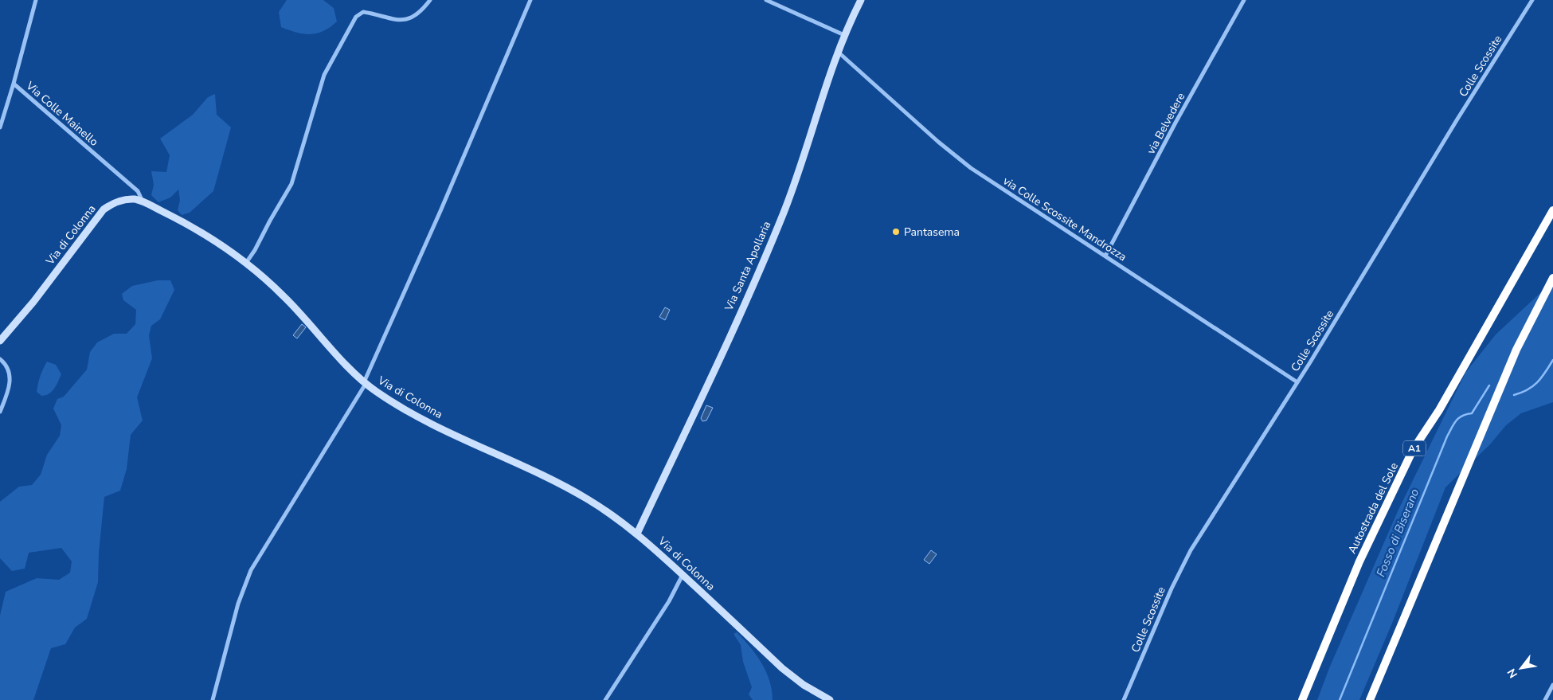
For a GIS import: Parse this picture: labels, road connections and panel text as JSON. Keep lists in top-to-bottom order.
{
  "streets": {
    "highway": ["A1", "Autostrada del Sole"],
    "street": [
      "Colle Scossite",
      "Via Colle Mainello",
      "via Belvedere",
      "via Colle Scossite Mandrozza",
      "Via di Colonna",
      "Via Santa Apollaria"
    ]
  },
  "crossings": [
    ["Colle Scossite", "via Colle Scossite Mandrozza"],
    ["Via Colle Mainello", "Via di Colonna"],
    ["via Belvedere", "via Colle Scossite Mandrozza"],
    ["via Colle Scossite Mandrozza", "Via Santa Apollaria"],
    ["Via di Colonna", "Via Santa Apollaria"]
  ],
  "water": ["Fosso di Biserano"],
  "places": ["Pantasema"],
  "north": "bottom left"
}
